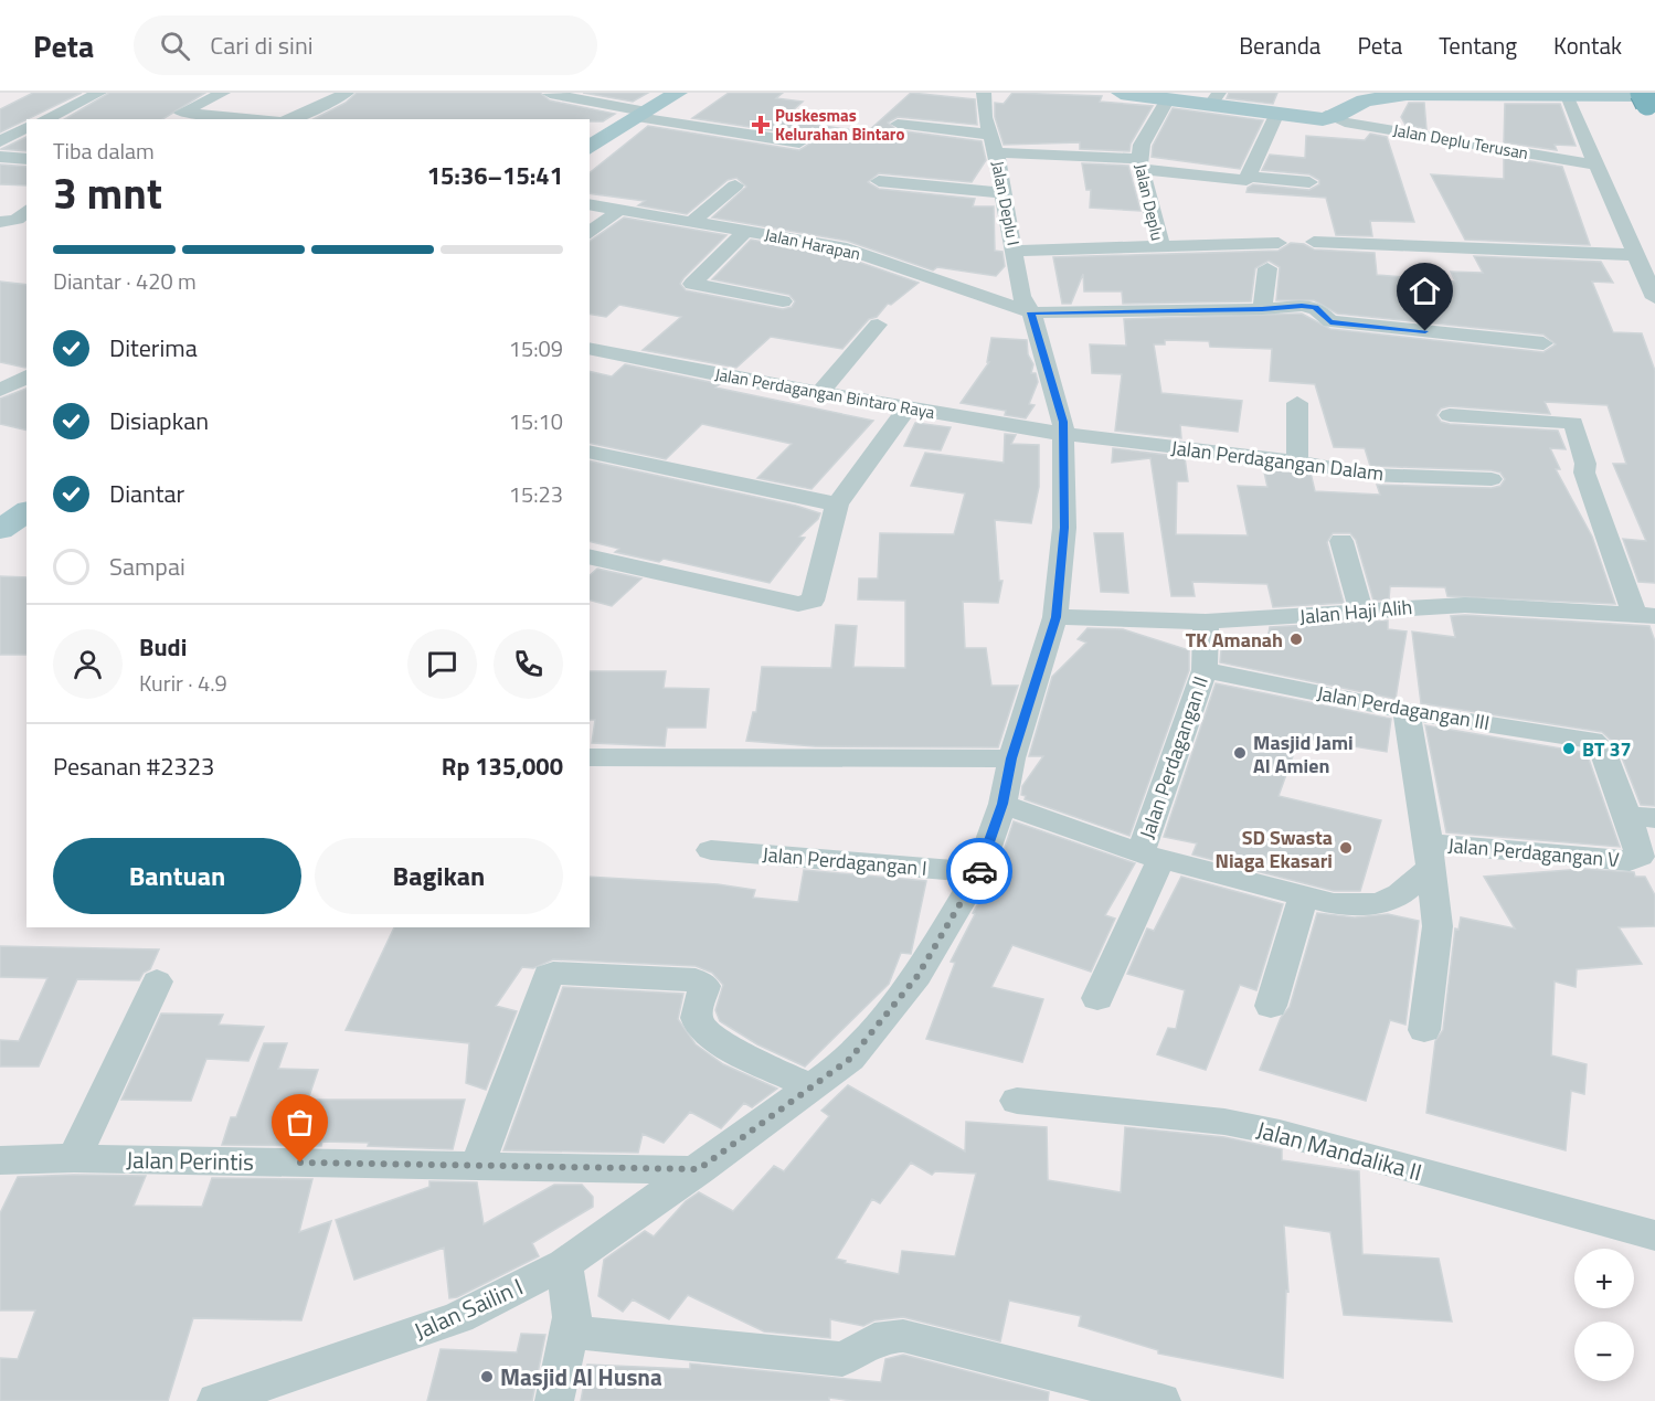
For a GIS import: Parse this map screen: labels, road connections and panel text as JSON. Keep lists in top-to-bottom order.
{
  "streets": {
    "street": [
      "Jalan Deplu Terusan",
      "Jalan Deplu",
      "Jalan Deplu I",
      "Jalan Harapan",
      "Jalan Perdagangan Bintaro Raya",
      "Jalan Perdagangan Dalam",
      "Jalan Haji Alih",
      "Jalan Perdagangan III",
      "Jalan Perdagangan II",
      "Jalan Perdagangan V",
      "Jalan Perdagangan I",
      "Jalan Mandalika II",
      "Jalan Perintis",
      "Jalan Sailin I"
    ]
  },
  "crossings": [
    ["Jalan Deplu", "Jalan Deplu I"],
    ["Jalan Deplu I", "Jalan Harapan"],
    ["Jalan Perdagangan Bintaro Raya", "Jalan Perdagangan Dalam"],
    ["Jalan Haji Alih", "Jalan Perdagangan II"],
    ["Jalan Perdagangan III", "Jalan Perdagangan II"],
    ["Jalan Perdagangan III", "Jalan Perdagangan V"],
    ["Jalan Perintis", "Jalan Sailin I"]
  ],
  "places": {
    "health": ["Puskesmas Kelurahan Bintaro"],
    "other": [
      "TK Amanah",
      "BT 37",
      "Masjid Jami Al Amien",
      "SD Swasta Niaga Ekasari",
      "Masjid Al Husna"
    ]
  },
  "page": {
    "header": "Peta",
    "search": "Cari di sini",
    "nav": [
      "Beranda",
      "Peta",
      "Tentang",
      "Kontak"
    ],
    "heading": ["3 mnt", "Tiba dalam", "15:36–15:41"],
    "panel": [
      "Budi",
      "Kurir · 4.9",
      "Pesanan #2323",
      "Rp 135,000"
    ],
    "bar": "Diantar · 420 m",
    "list": [
      ["Diterima", "15:09"],
      ["Disiapkan", "15:10"],
      ["Diantar", "15:23"],
      "Sampai"
    ],
    "buttons": ["Bantuan", "Bagikan"],
    "map_buttons": ["+", "−"]
  }
}
